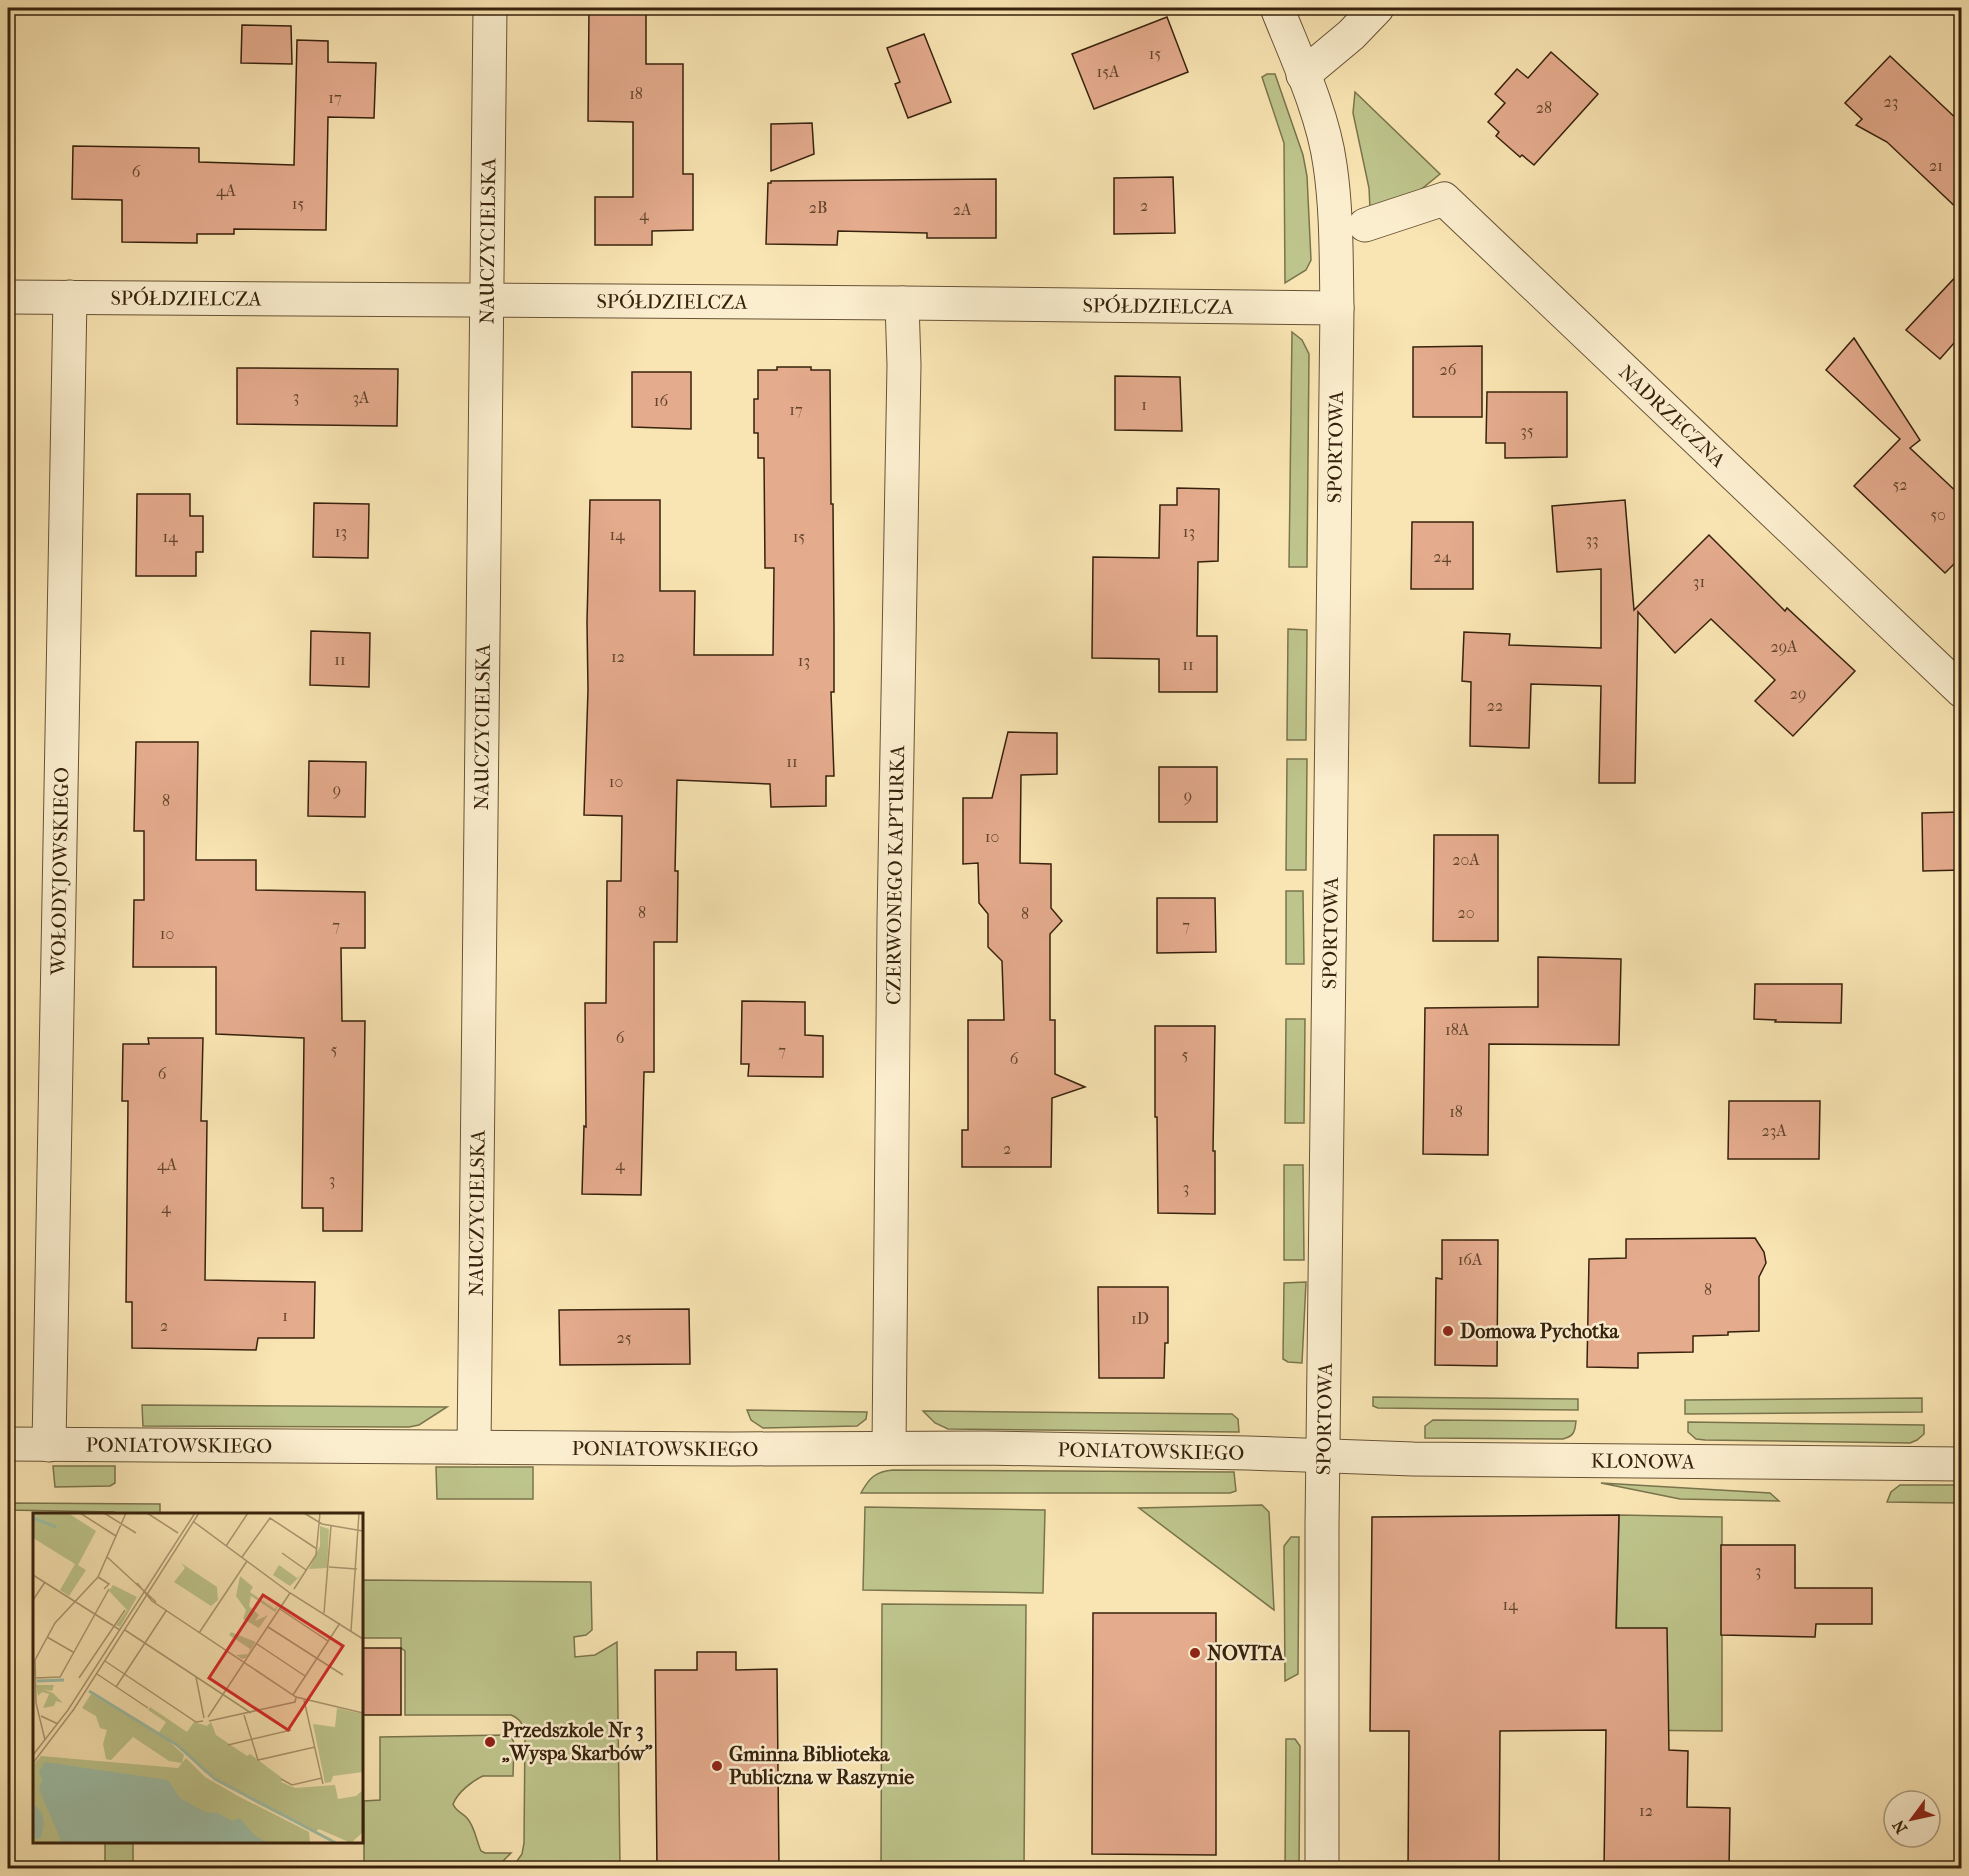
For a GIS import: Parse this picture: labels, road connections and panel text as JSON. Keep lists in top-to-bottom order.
{
  "streets": {
    "street": [
      "NAUCZYCIELSKA",
      "SPÓŁDZIELCZA",
      "NADRZECZNA",
      "SPORTOWA",
      "WOŁODYJOWSKIEGO",
      "CZERWONEGO KAPTURKA",
      "PONIATOWSKIEGO",
      "KLONOWA"
    ]
  },
  "crossings": [
    ["NAUCZYCIELSKA", "SPÓŁDZIELCZA"],
    ["NAUCZYCIELSKA", "PONIATOWSKIEGO"],
    ["SPÓŁDZIELCZA", "SPORTOWA"],
    ["SPÓŁDZIELCZA", "WOŁODYJOWSKIEGO"],
    ["SPÓŁDZIELCZA", "CZERWONEGO KAPTURKA"],
    ["SPORTOWA", "PONIATOWSKIEGO"],
    ["SPORTOWA", "KLONOWA"],
    ["WOŁODYJOWSKIEGO", "PONIATOWSKIEGO"],
    ["CZERWONEGO KAPTURKA", "PONIATOWSKIEGO"],
    ["PONIATOWSKIEGO", "KLONOWA"]
  ],
  "places": [
    "Domowa Pychotka",
    "NOVITA",
    "Przedszkole Nr 3 „Wyspa Skarbów”",
    "Gminna Biblioteka Publiczna w Raszynie"
  ],
  "house_numbers": [
    "15",
    "15A",
    "18",
    "17",
    "23",
    "28",
    "21",
    "6",
    "4A",
    "15",
    "2",
    "2B",
    "2A",
    "4",
    "26",
    "3",
    "3A",
    "16",
    "1",
    "17",
    "35",
    "52",
    "50",
    "13",
    "13",
    "14",
    "14",
    "15",
    "33",
    "24",
    "31",
    "29A",
    "12",
    "11",
    "13",
    "11",
    "29",
    "22",
    "11",
    "10",
    "9",
    "9",
    "8",
    "10",
    "20A",
    "8",
    "20",
    "8",
    "7",
    "7",
    "10",
    "18A",
    "6",
    "5",
    "7",
    "5",
    "6",
    "6",
    "18",
    "23A",
    "2",
    "4A",
    "4",
    "3",
    "3",
    "4",
    "16A",
    "8",
    "1",
    "1D",
    "2",
    "25",
    "3",
    "14",
    "12"
  ],
  "north": "bottom left"
}
